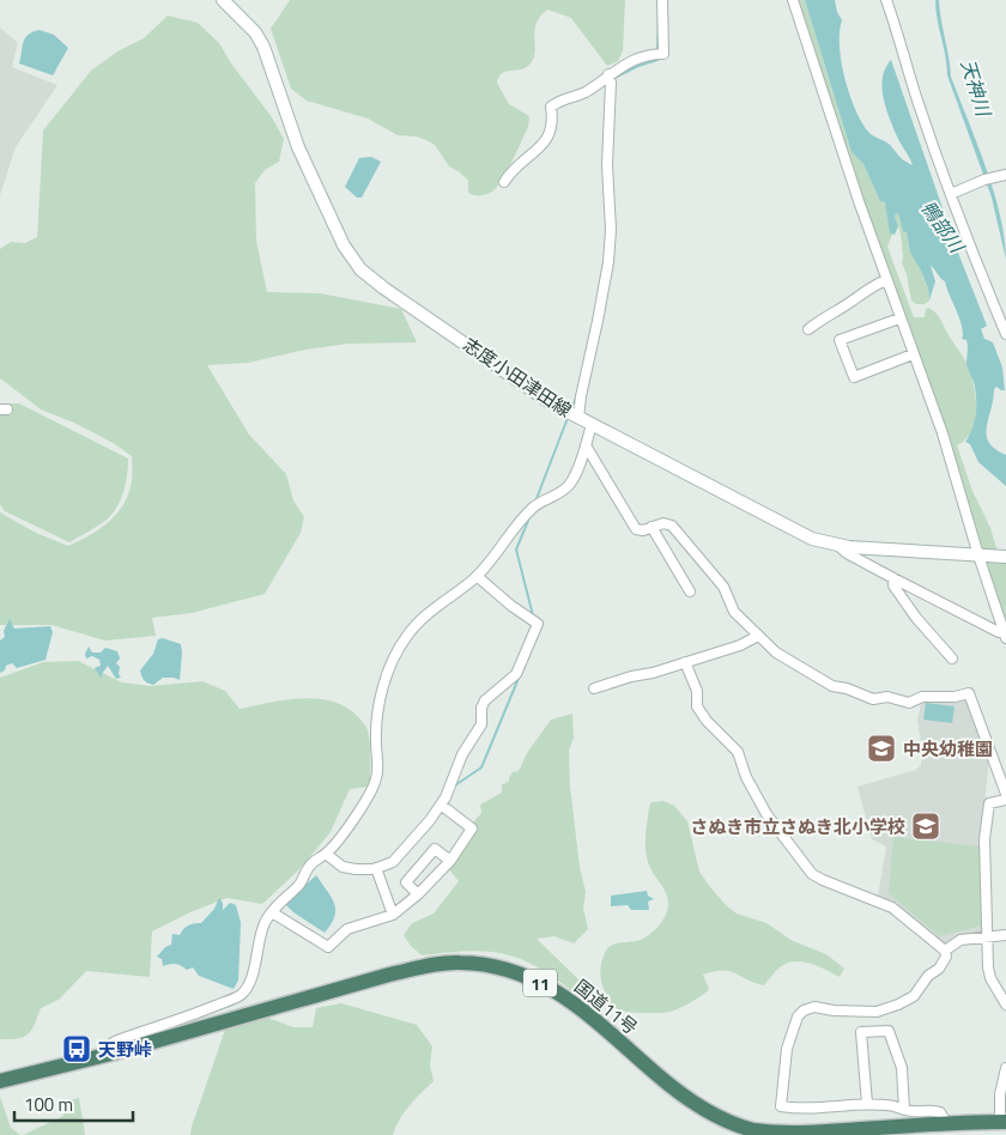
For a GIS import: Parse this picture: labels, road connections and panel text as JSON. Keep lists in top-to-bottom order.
{
  "streets": {
    "highway": ["11", "国道11号"],
    "main road": ["志度小田津田線"]
  },
  "water": ["天神川", "鴨部川"],
  "places": {
    "school or university": ["中央幼稚園", "さぬき市立さぬき北小学校"],
    "bus stop": ["天野峠"]
  },
  "scale_bar": "100 m"
}
